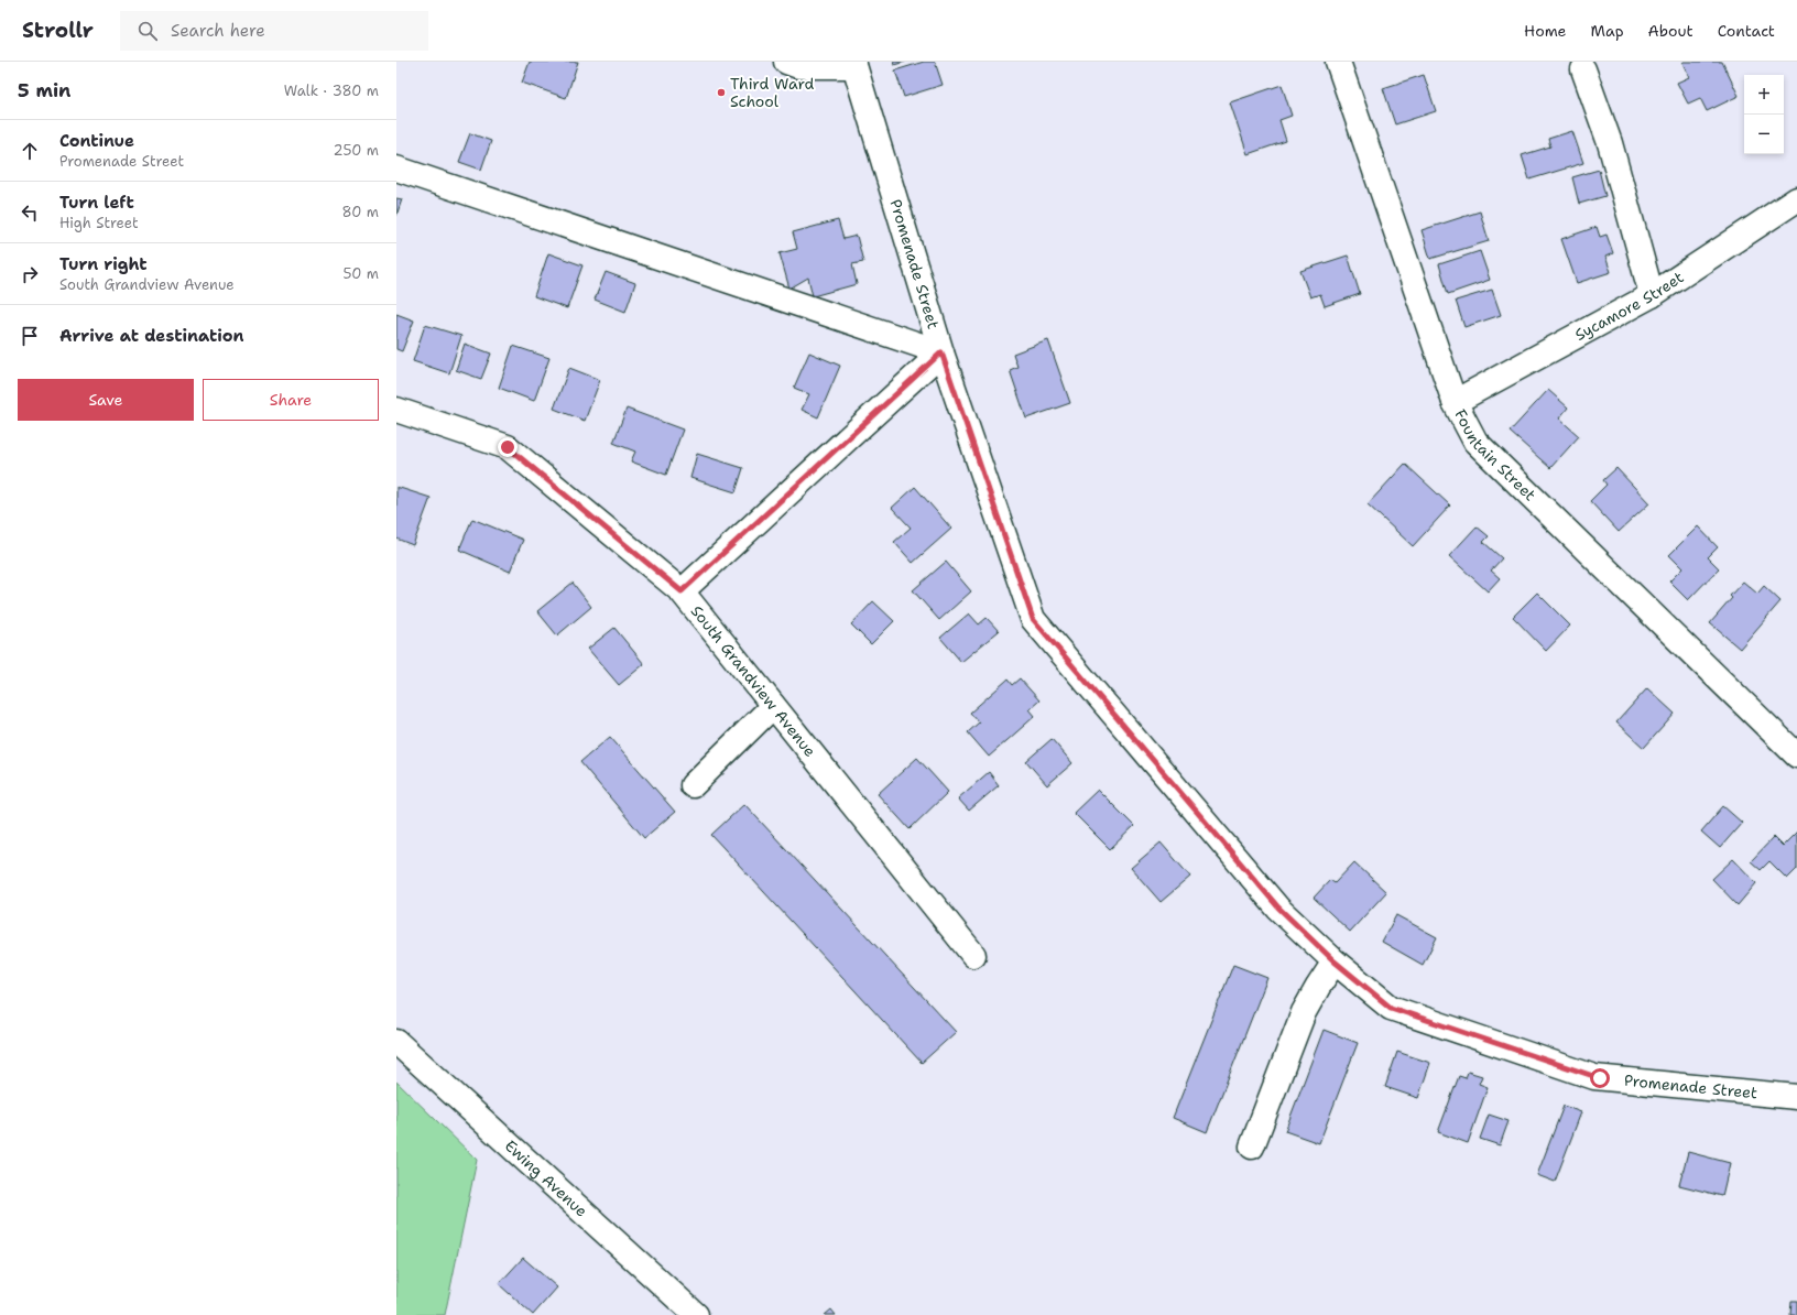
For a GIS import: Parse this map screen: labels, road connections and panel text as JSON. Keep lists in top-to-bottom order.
{
  "streets": {
    "street": [
      "Promenade Street",
      "Sycamore Street",
      "Fountain Street",
      "South Grandview Avenue",
      "Ewing Avenue"
    ]
  },
  "crossings": [
    ["Sycamore Street", "Fountain Street"]
  ],
  "places": ["Third Ward School"],
  "page": {
    "header": "Strollr",
    "search": "Search here",
    "nav": [
      "Home",
      "Map",
      "About",
      "Contact"
    ],
    "heading": ["5 min", "Walk · 380 m"],
    "map_buttons": ["+", "−"],
    "list": [
      ["Continue", "Promenade Street", "250 m"],
      ["Turn left", "High Street", "80 m"],
      ["Turn right", "South Grandview Avenue", "50 m"],
      "Arrive at destination"
    ],
    "buttons": ["Save", "Share"]
  }
}
